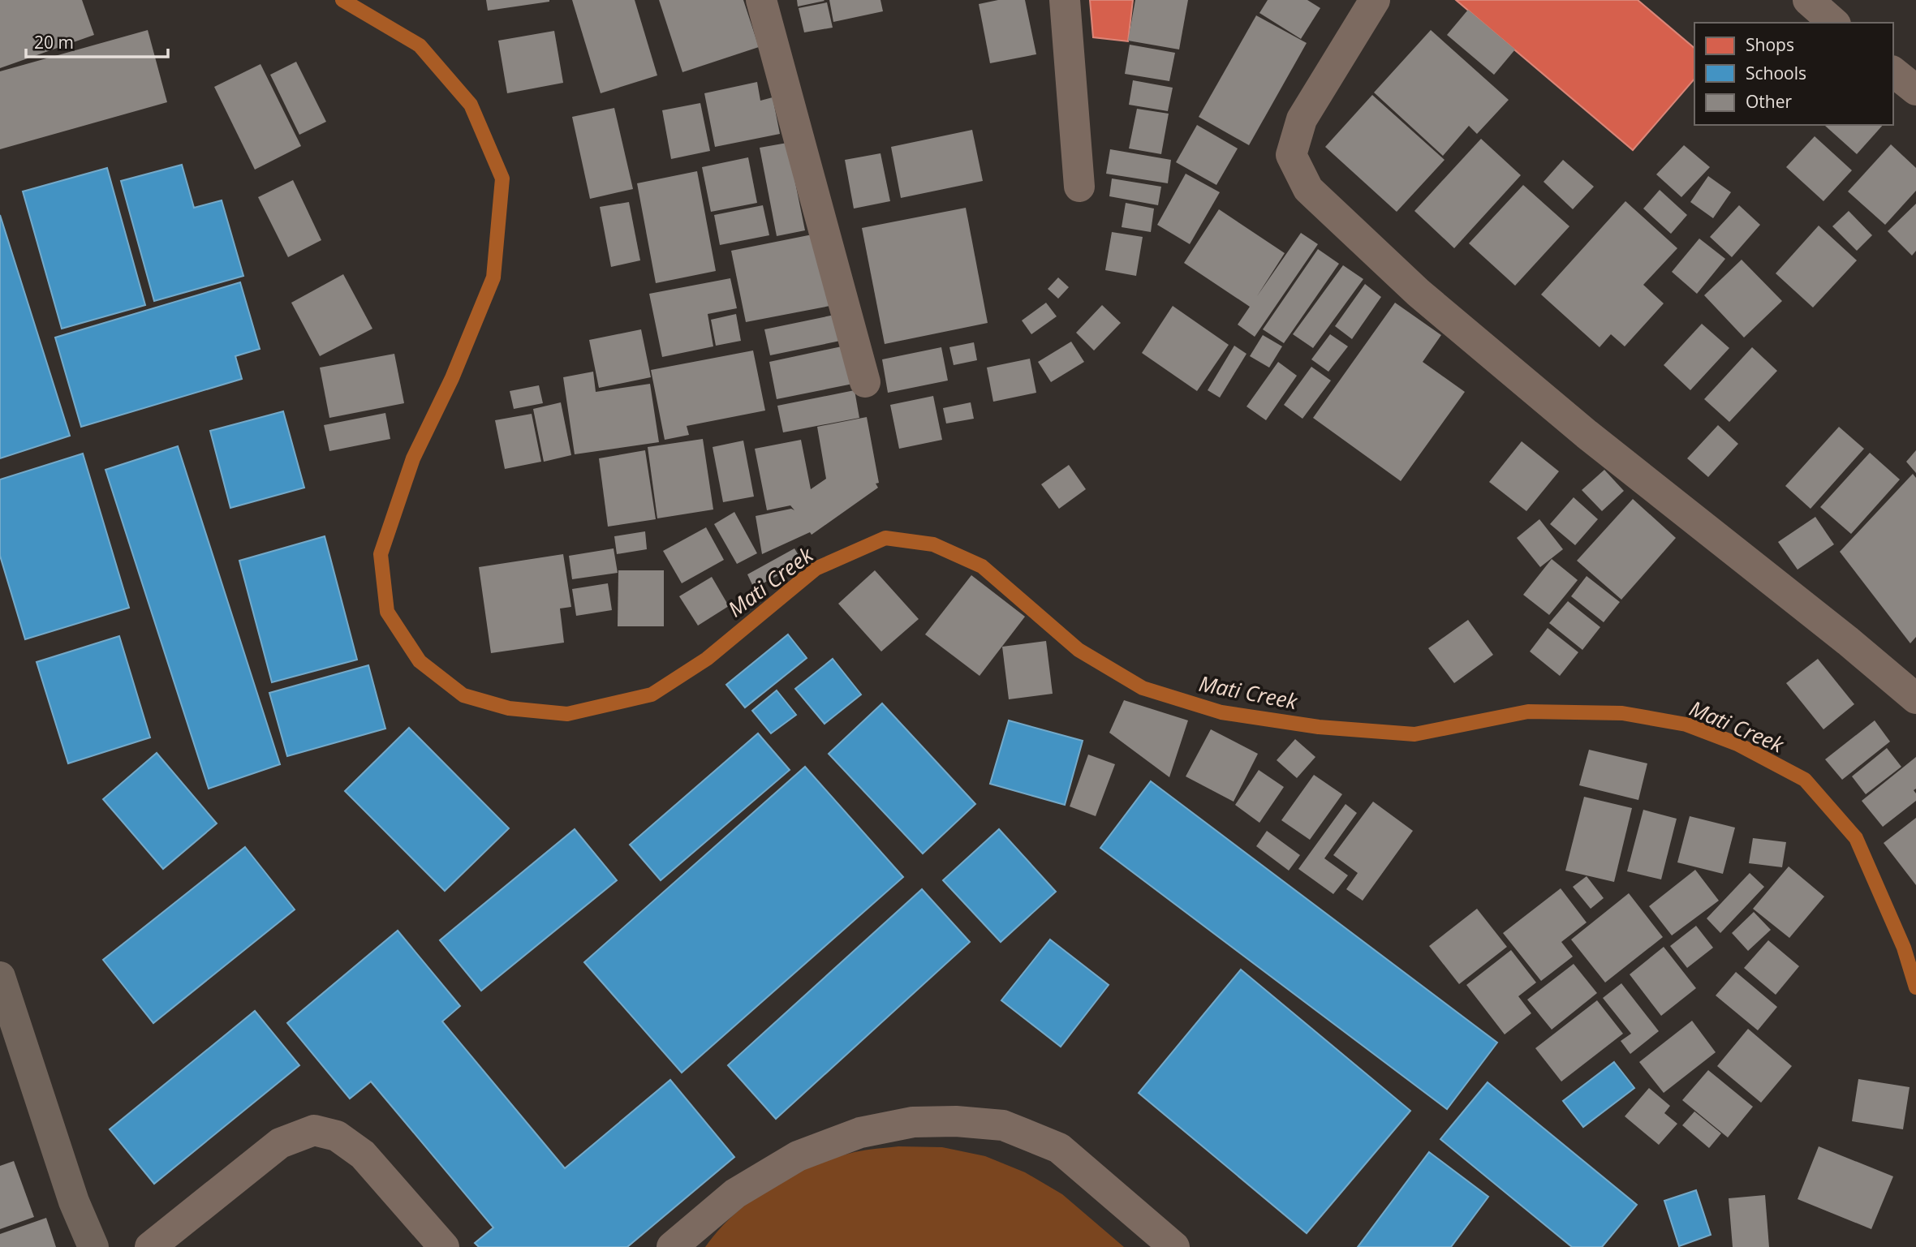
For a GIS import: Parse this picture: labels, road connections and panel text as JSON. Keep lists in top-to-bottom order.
{
  "water": ["Mati Creek"],
  "legend": ["Shops", "Schools", "Other"],
  "scale_bar": "20 m"
}
